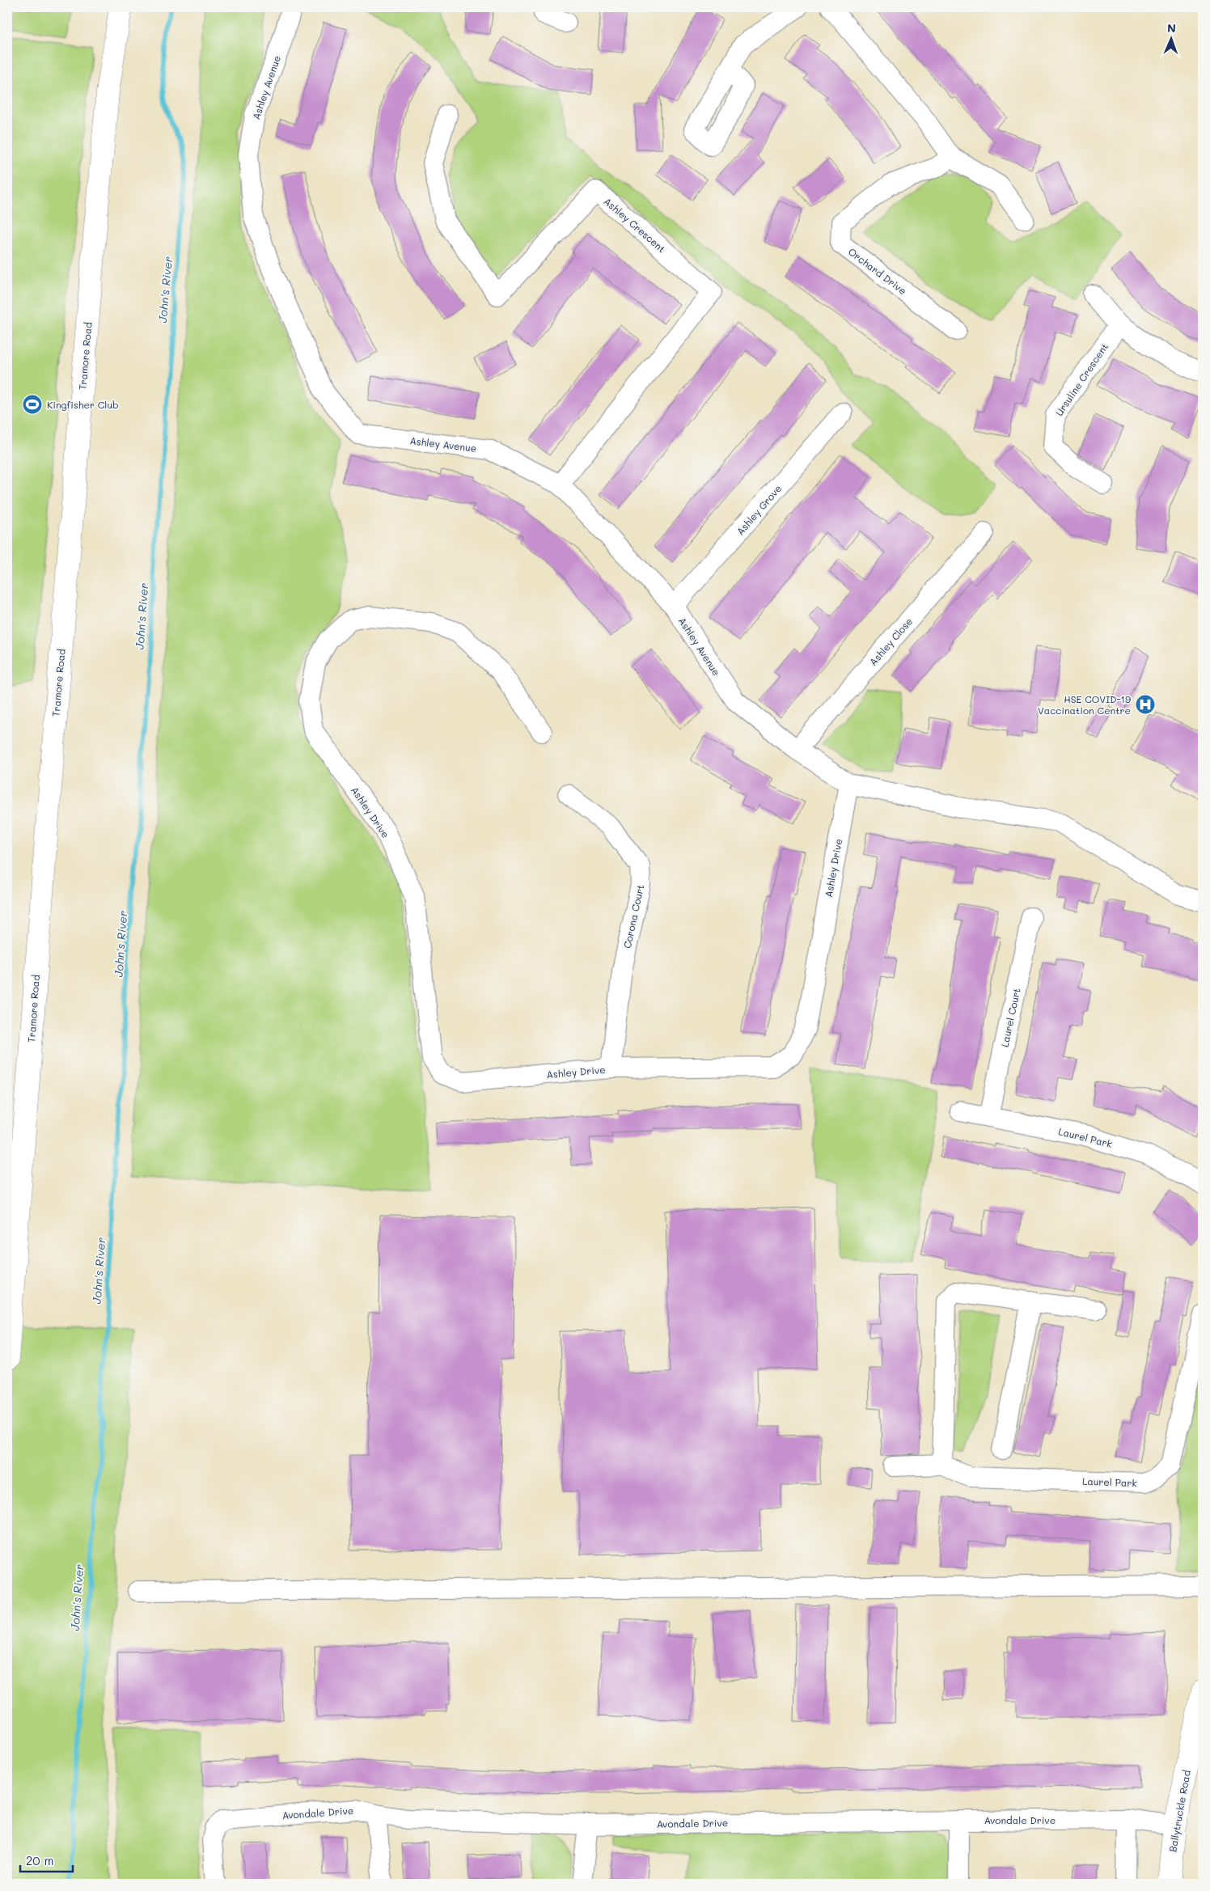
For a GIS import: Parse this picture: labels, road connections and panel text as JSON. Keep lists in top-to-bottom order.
{
  "streets": {
    "main road": ["Tramore Road", "Ballytruckle Road"],
    "street": [
      "Ashley Avenue",
      "Ashley Crescent",
      "Orchard Drive",
      "Ursuline Crescent",
      "Ashley Grove",
      "Ashley Close",
      "Ashley Drive",
      "Corona Court",
      "Laurel Court",
      "Laurel Park",
      "Avondale Drive"
    ]
  },
  "crossings": [
    ["Ashley Avenue", "Ashley Crescent"],
    ["Ashley Avenue", "Ashley Grove"],
    ["Ashley Avenue", "Ashley Close"],
    ["Ashley Avenue", "Ashley Drive"],
    ["Ashley Drive", "Corona Court"],
    ["Laurel Court", "Laurel Park"],
    ["Ballytruckle Road", "Avondale Drive"]
  ],
  "water": ["John's River"],
  "places": {
    "sports": ["Kingfisher Club"],
    "hospital": ["HSE COVID-19 Vaccination Centre"]
  },
  "scale_bar": "20 m",
  "north": "top"
}
